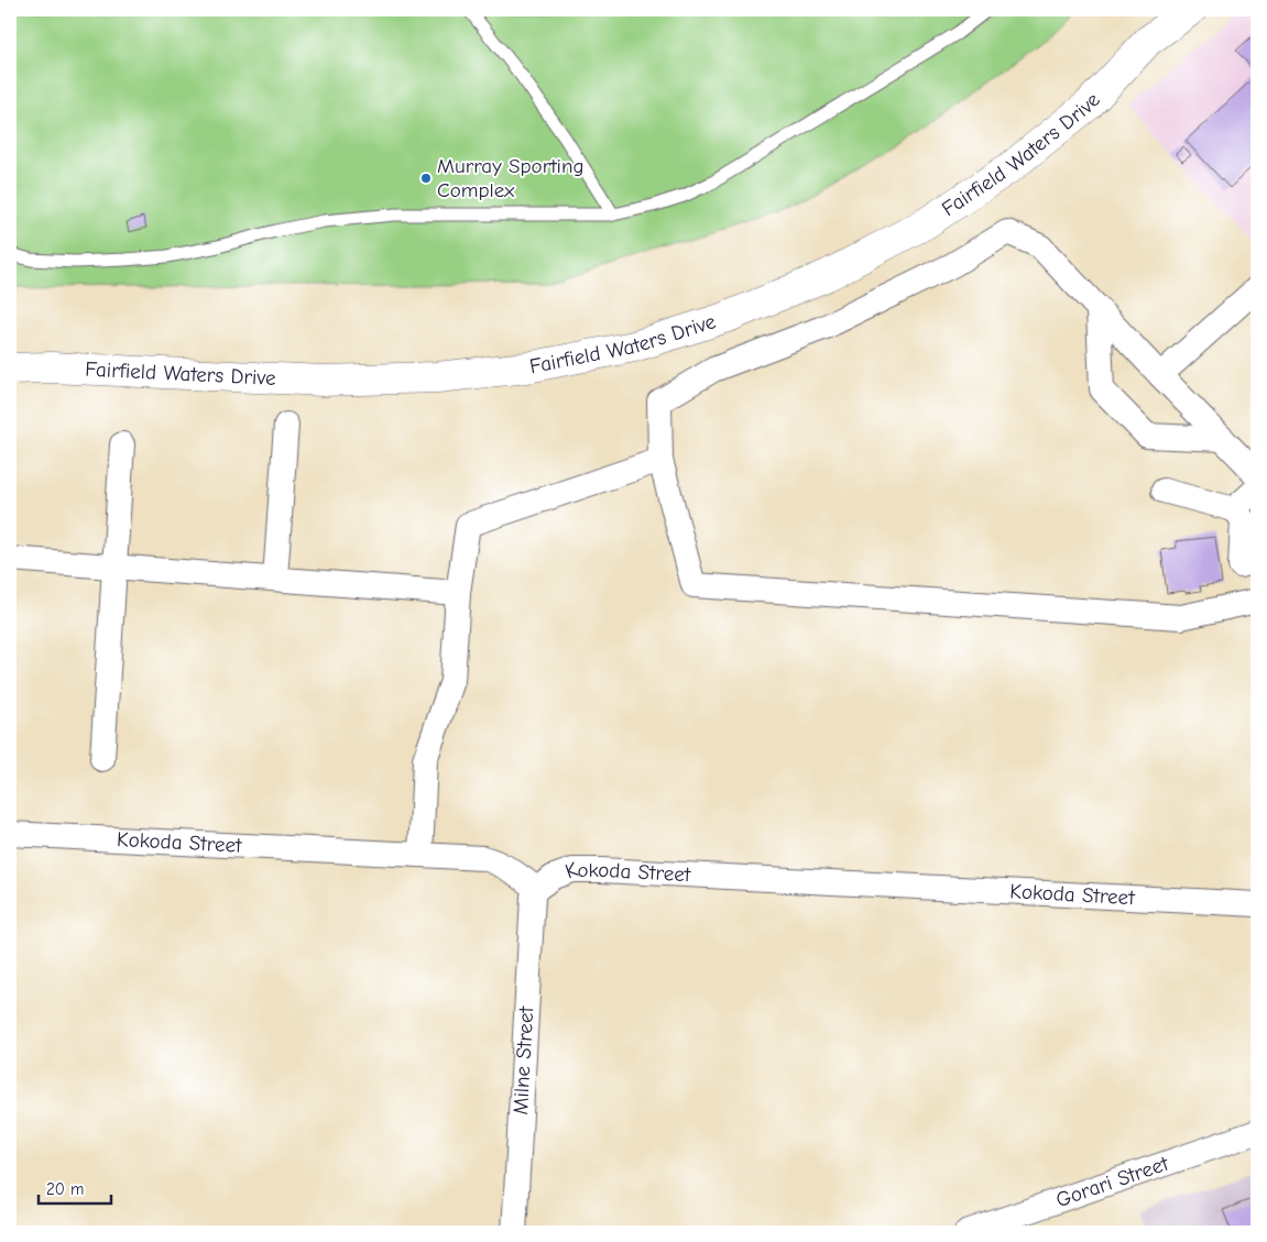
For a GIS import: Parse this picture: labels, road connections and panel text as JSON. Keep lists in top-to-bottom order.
{
  "streets": {
    "street": [
      "Fairfield Waters Drive",
      "Kokoda Street",
      "Milne Street",
      "Gorari Street"
    ]
  },
  "crossings": [
    ["Kokoda Street", "Milne Street"]
  ],
  "places": ["Murray Sporting Complex"],
  "scale_bar": "20 m"
}
